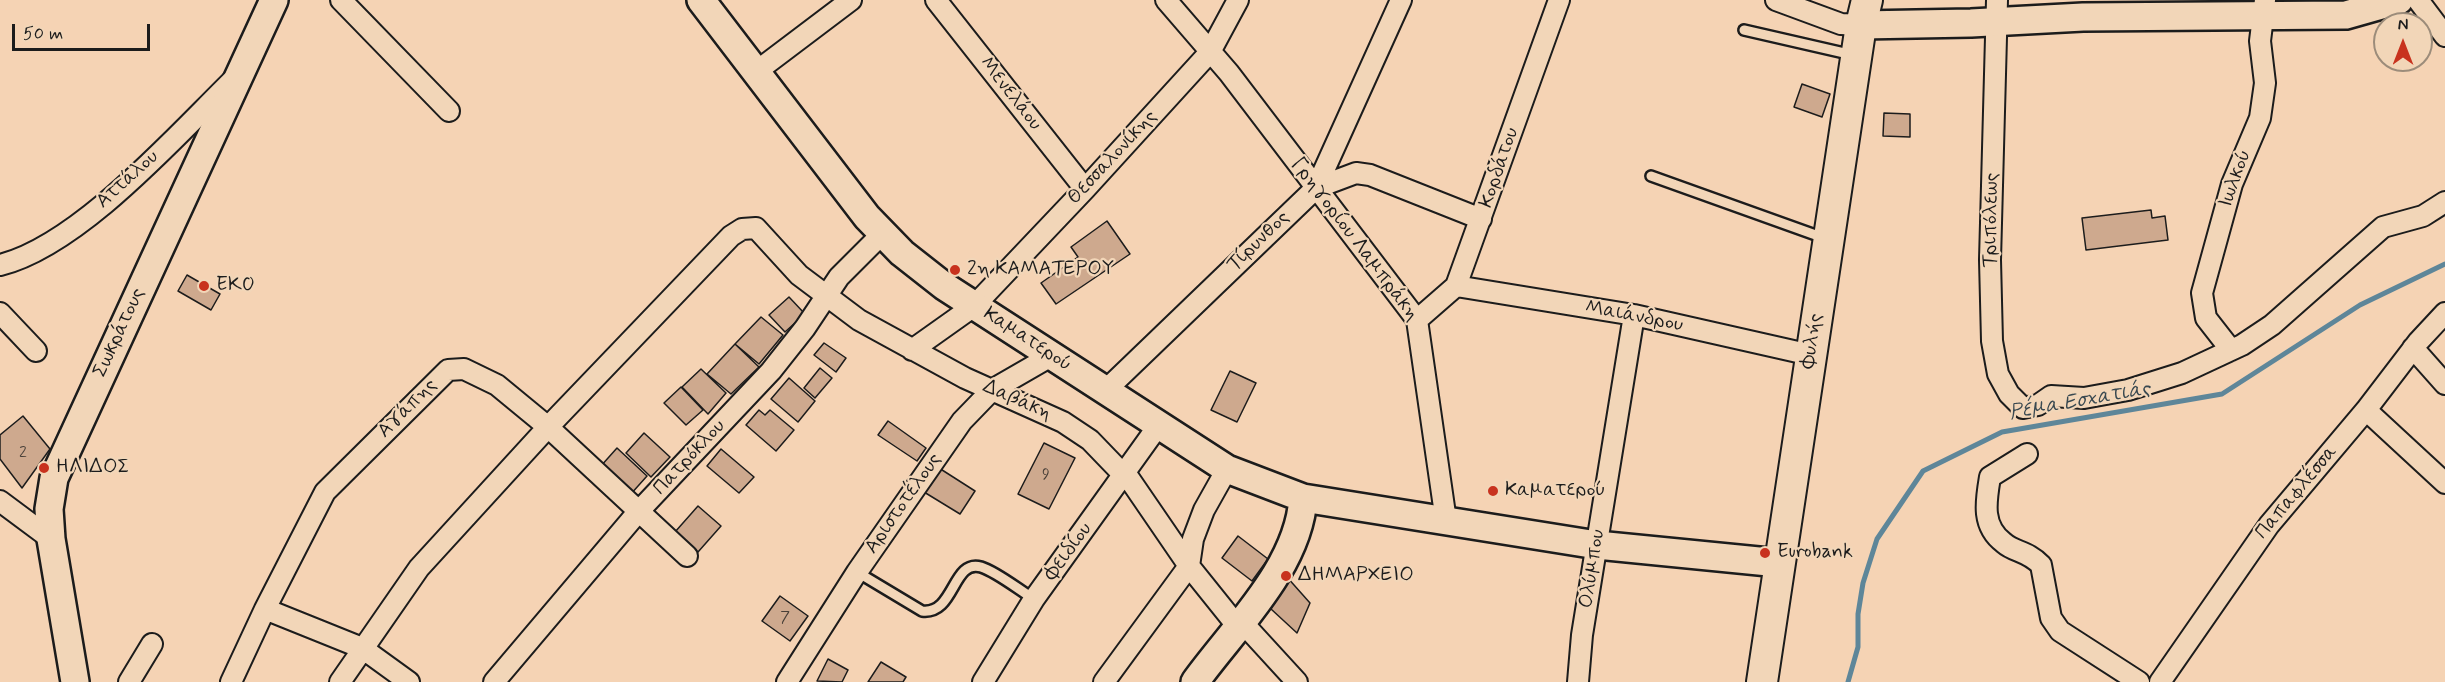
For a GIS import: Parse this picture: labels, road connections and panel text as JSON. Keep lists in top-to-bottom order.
{
  "streets": {
    "main road": ["Φυλής"],
    "street": [
      "Μενελάου",
      "Θεσσαλονίκης",
      "Κορδάτου",
      "Ιωλκού",
      "Αττάλου",
      "Τριπόλεως",
      "Γρηγορίου Λαμπράκη",
      "Τίρυνθος",
      "Μαιάνδρου",
      "Σωκράτους",
      "Καματερού",
      "Δαβάκη",
      "Αγάπης",
      "Πατρόκλου",
      "Παπαφλέσσα",
      "Αριστοτέλους",
      "Φειδίου",
      "Ολύμπου"
    ]
  },
  "crossings": [
    ["Μενελάου", "Θεσσαλονίκης"],
    ["Θεσσαλονίκης", "Γρηγορίου Λαμπράκη"],
    ["Θεσσαλονίκης", "Καματερού"],
    ["Θεσσαλονίκης", "Δαβάκη"],
    ["Κορδάτου", "Γρηγορίου Λαμπράκη"],
    ["Κορδάτου", "Μαιάνδρου"],
    ["Ιωλκού", "Τριπόλεως"],
    ["Αττάλου", "Σωκράτους"],
    ["Γρηγορίου Λαμπράκη", "Τίρυνθος"],
    ["Γρηγορίου Λαμπράκη", "Καματερού"],
    ["Τίρυνθος", "Καματερού"],
    ["Μαιάνδρου", "Φυλής"],
    ["Μαιάνδρου", "Ολύμπου"],
    ["Καματερού", "Φυλής"],
    ["Καματερού", "Πατρόκλου"],
    ["Καματερού", "Αριστοτέλους"],
    ["Καματερού", "Φειδίου"],
    ["Καματερού", "Ολύμπου"],
    ["Δαβάκη", "Αγάπης"],
    ["Δαβάκη", "Πατρόκλου"],
    ["Δαβάκη", "Αριστοτέλους"],
    ["Δαβάκη", "Φειδίου"],
    ["Αγάπης", "Πατρόκλου"]
  ],
  "water": ["Ρέμα Εσχατιάς"],
  "places": [
    "2η ΚΑΜΑΤΕΡΟΥ",
    "EKO",
    "ΗΛΙΔΟΣ",
    "Καματερού",
    "Eurobank",
    "ΔΗΜΑΡΧΕΙΟ"
  ],
  "house_numbers": ["2", "9", "7"],
  "scale_bar": "50 m",
  "north": "top"
}
